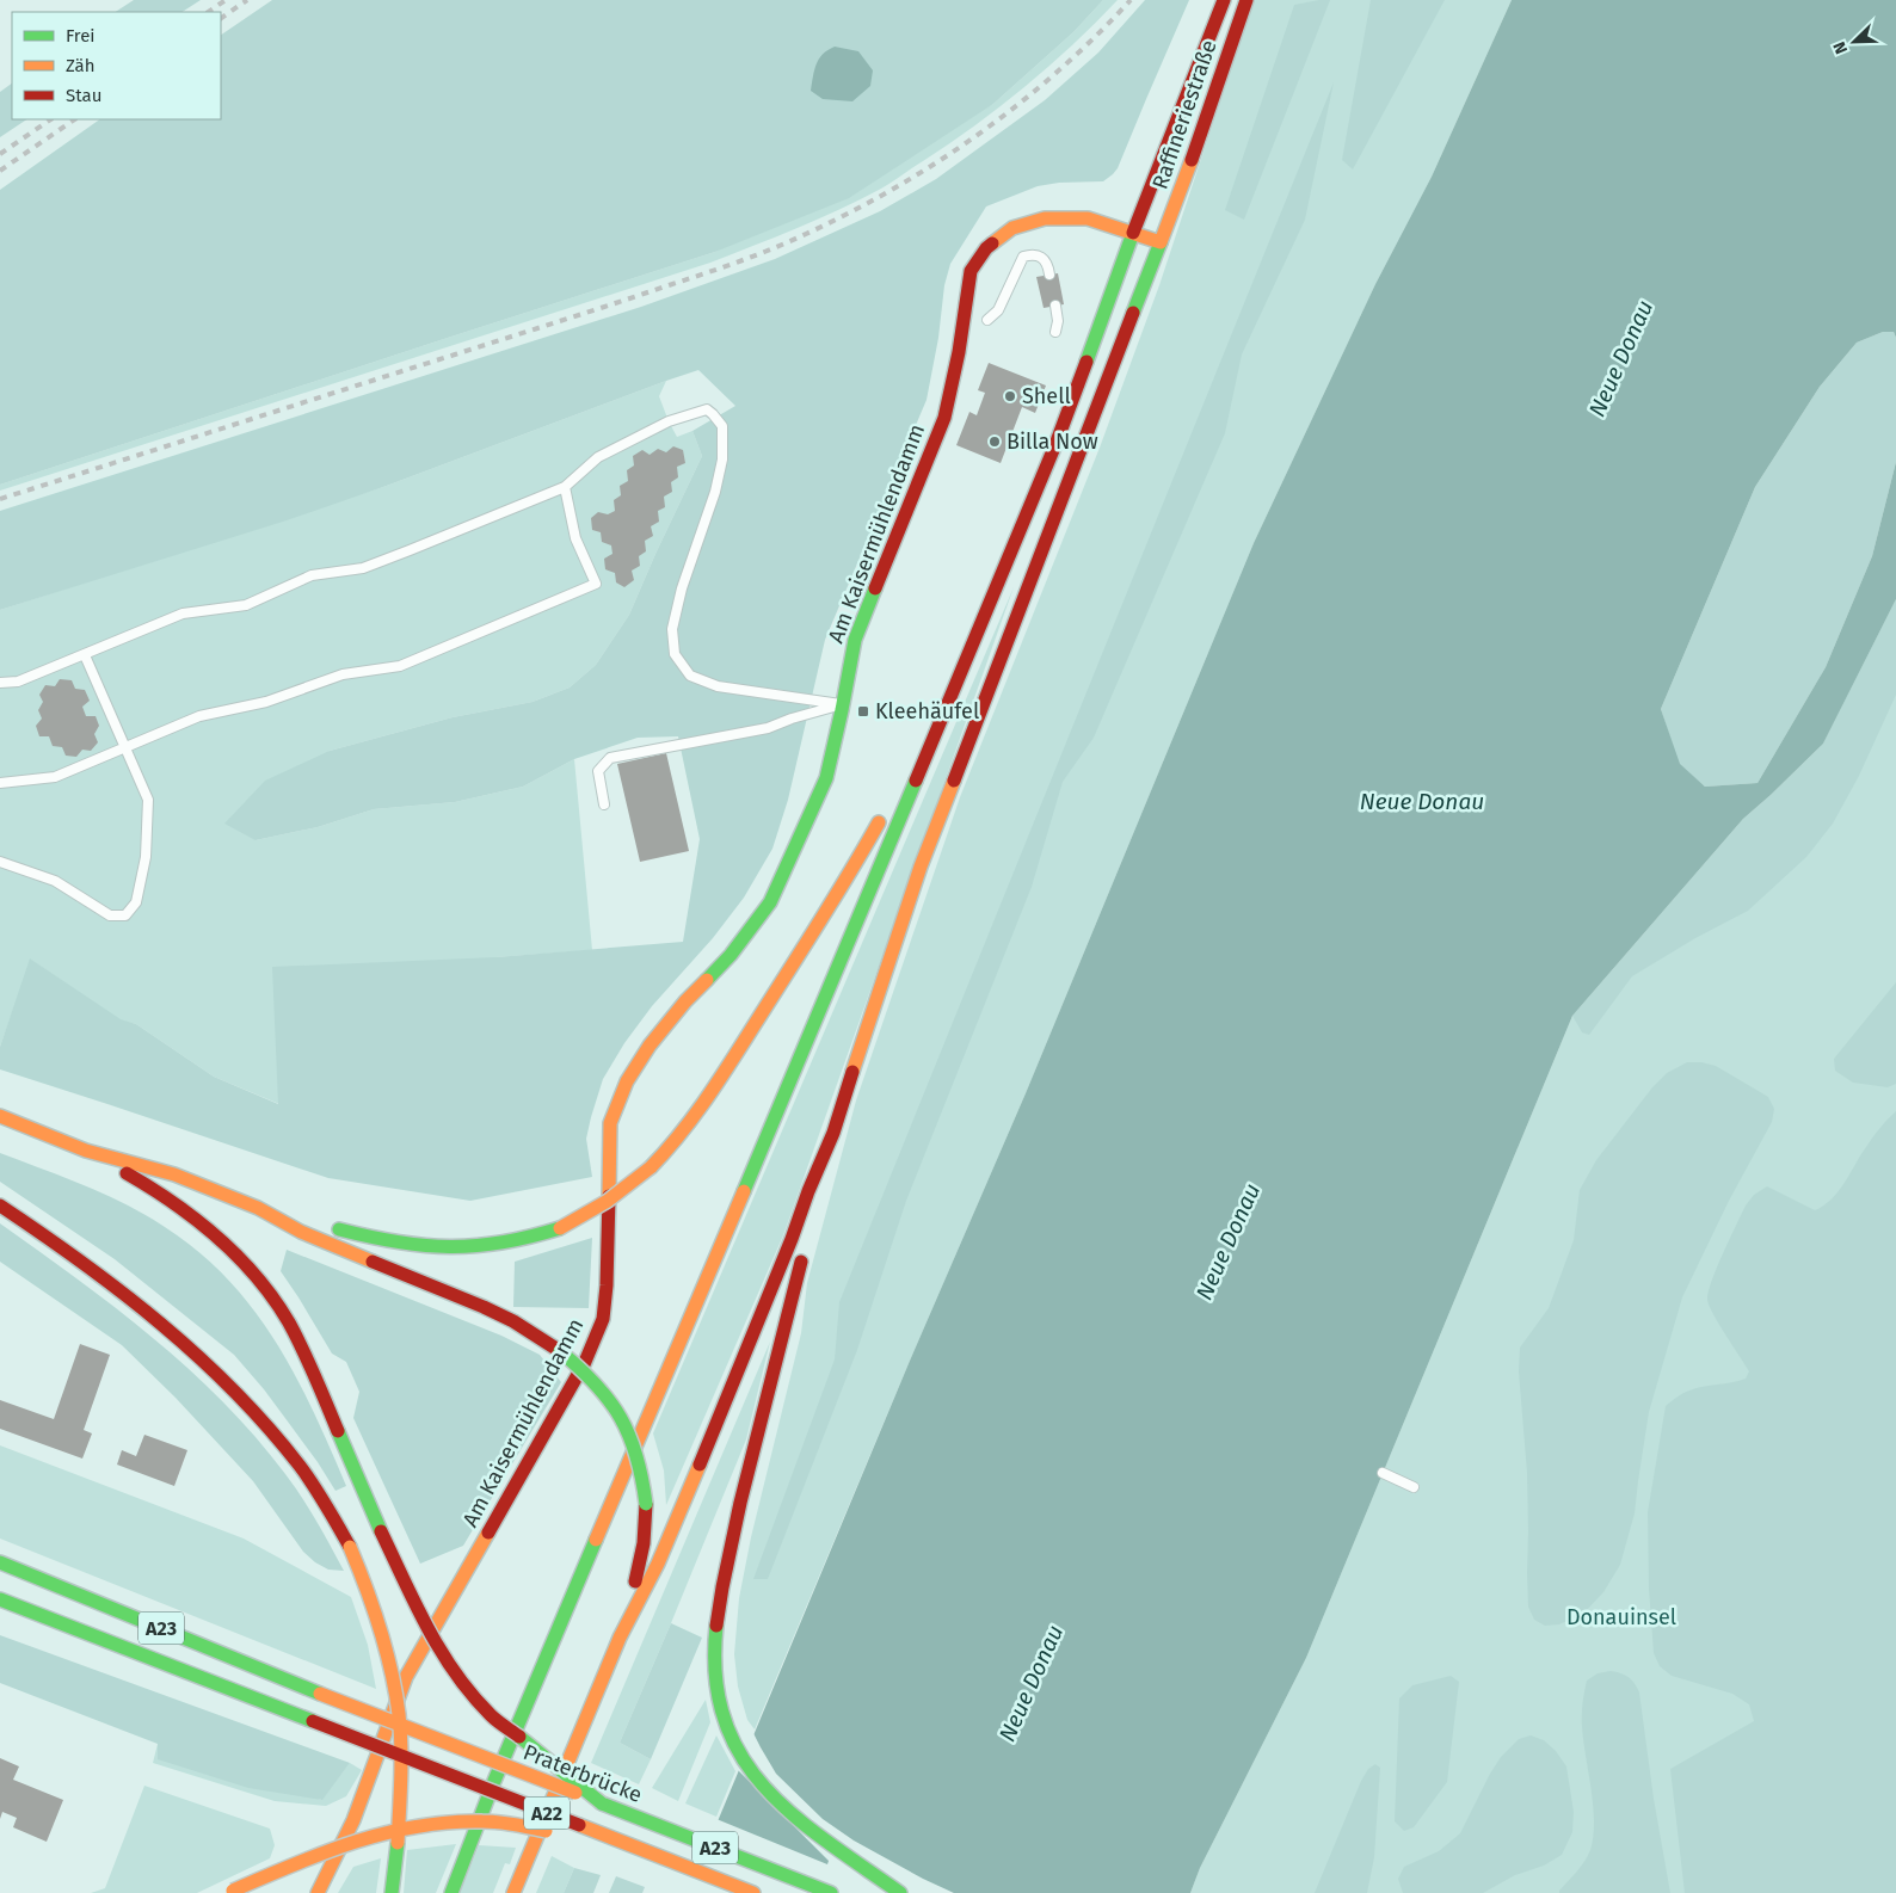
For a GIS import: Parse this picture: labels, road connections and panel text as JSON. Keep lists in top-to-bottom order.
{
  "streets": {
    "main road": [
      "Raffineriestraße",
      "Am Kaisermühlendamm",
      "A23",
      "Praterbrücke",
      "A22"
    ]
  },
  "crossings": [
    ["Raffineriestraße", "Am Kaisermühlendamm"]
  ],
  "water": ["Neue Donau"],
  "parks": ["Donauinsel"],
  "places": {
    "other": ["Shell", "Billa Now"],
    "transit": ["Kleehäufel"]
  },
  "legend": ["Frei", "Zäh", "Stau"],
  "north": "bottom left"
}
